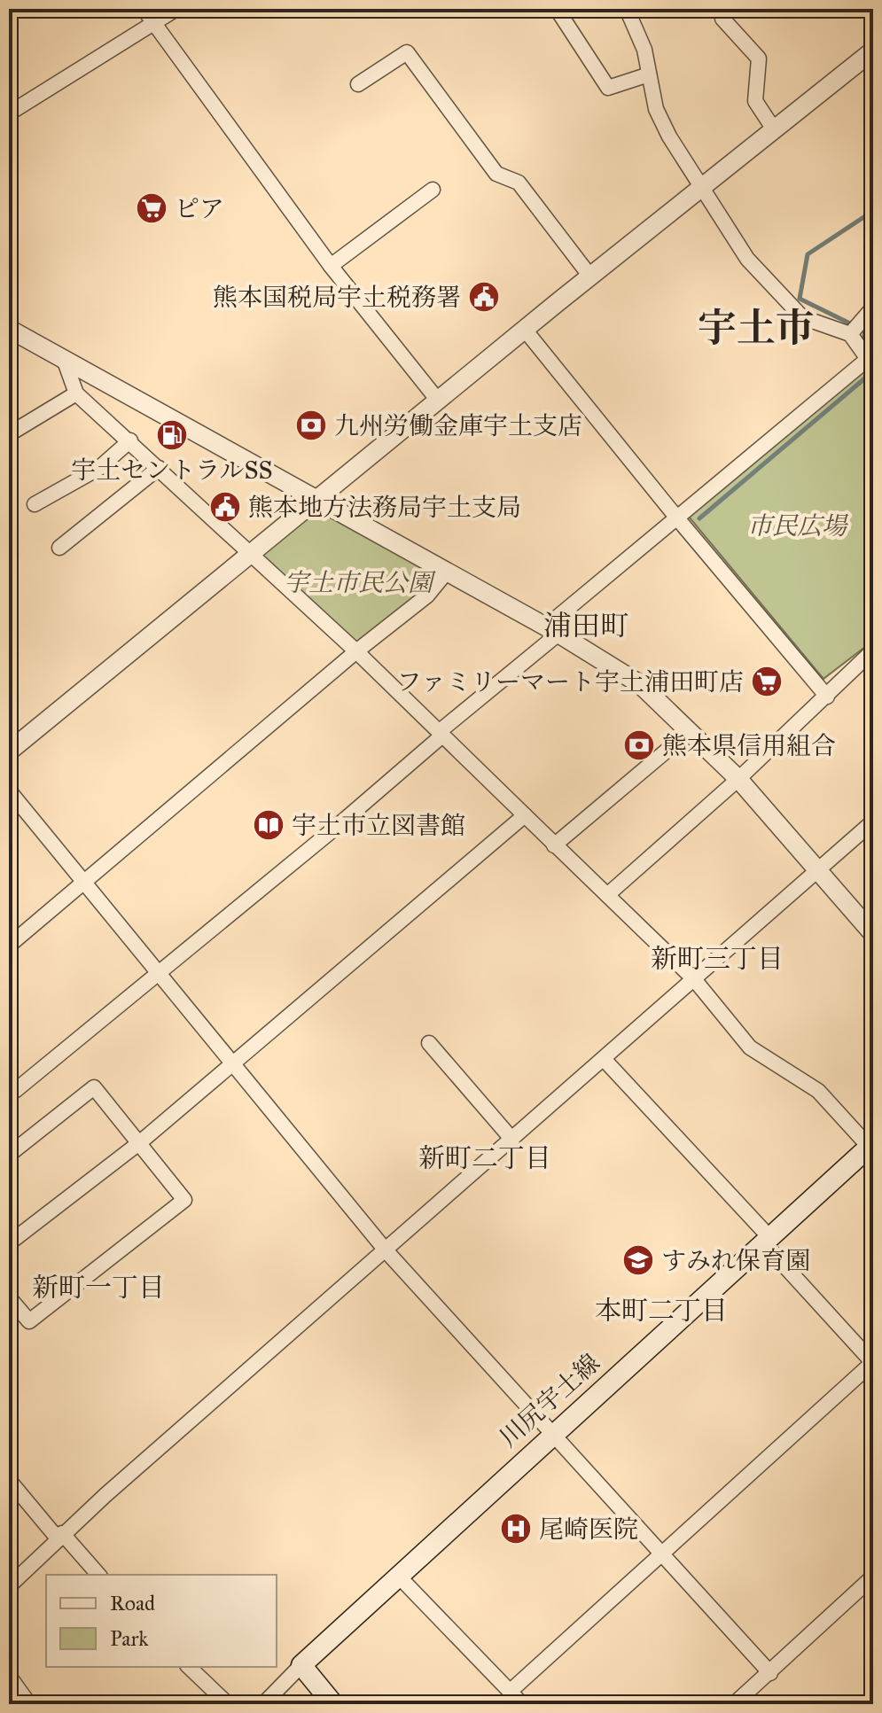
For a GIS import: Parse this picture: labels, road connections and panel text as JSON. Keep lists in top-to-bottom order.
{
  "streets": {
    "main road": ["川尻宇土線"]
  },
  "districts": [
    "宇土市",
    "浦田町",
    "新町三丁目",
    "新町二丁目",
    "新町一丁目",
    "本町二丁目"
  ],
  "parks": ["市民広場", "宇土市民公園"],
  "places": {
    "supermarket": ["ピア", "ファミリーマート宇土浦田町店"],
    "public building": ["熊本国税局宇土税務署", "熊本地方法務局宇土支局"],
    "bank": ["九州労働金庫宇土支店", "熊本県信用組合"],
    "fuel station": ["宇土セントラルSS"],
    "library": ["宇土市立図書館"],
    "school or university": ["すみれ保育園"],
    "hospital": ["尾崎医院"]
  },
  "legend": ["Road", "Park"]
}
